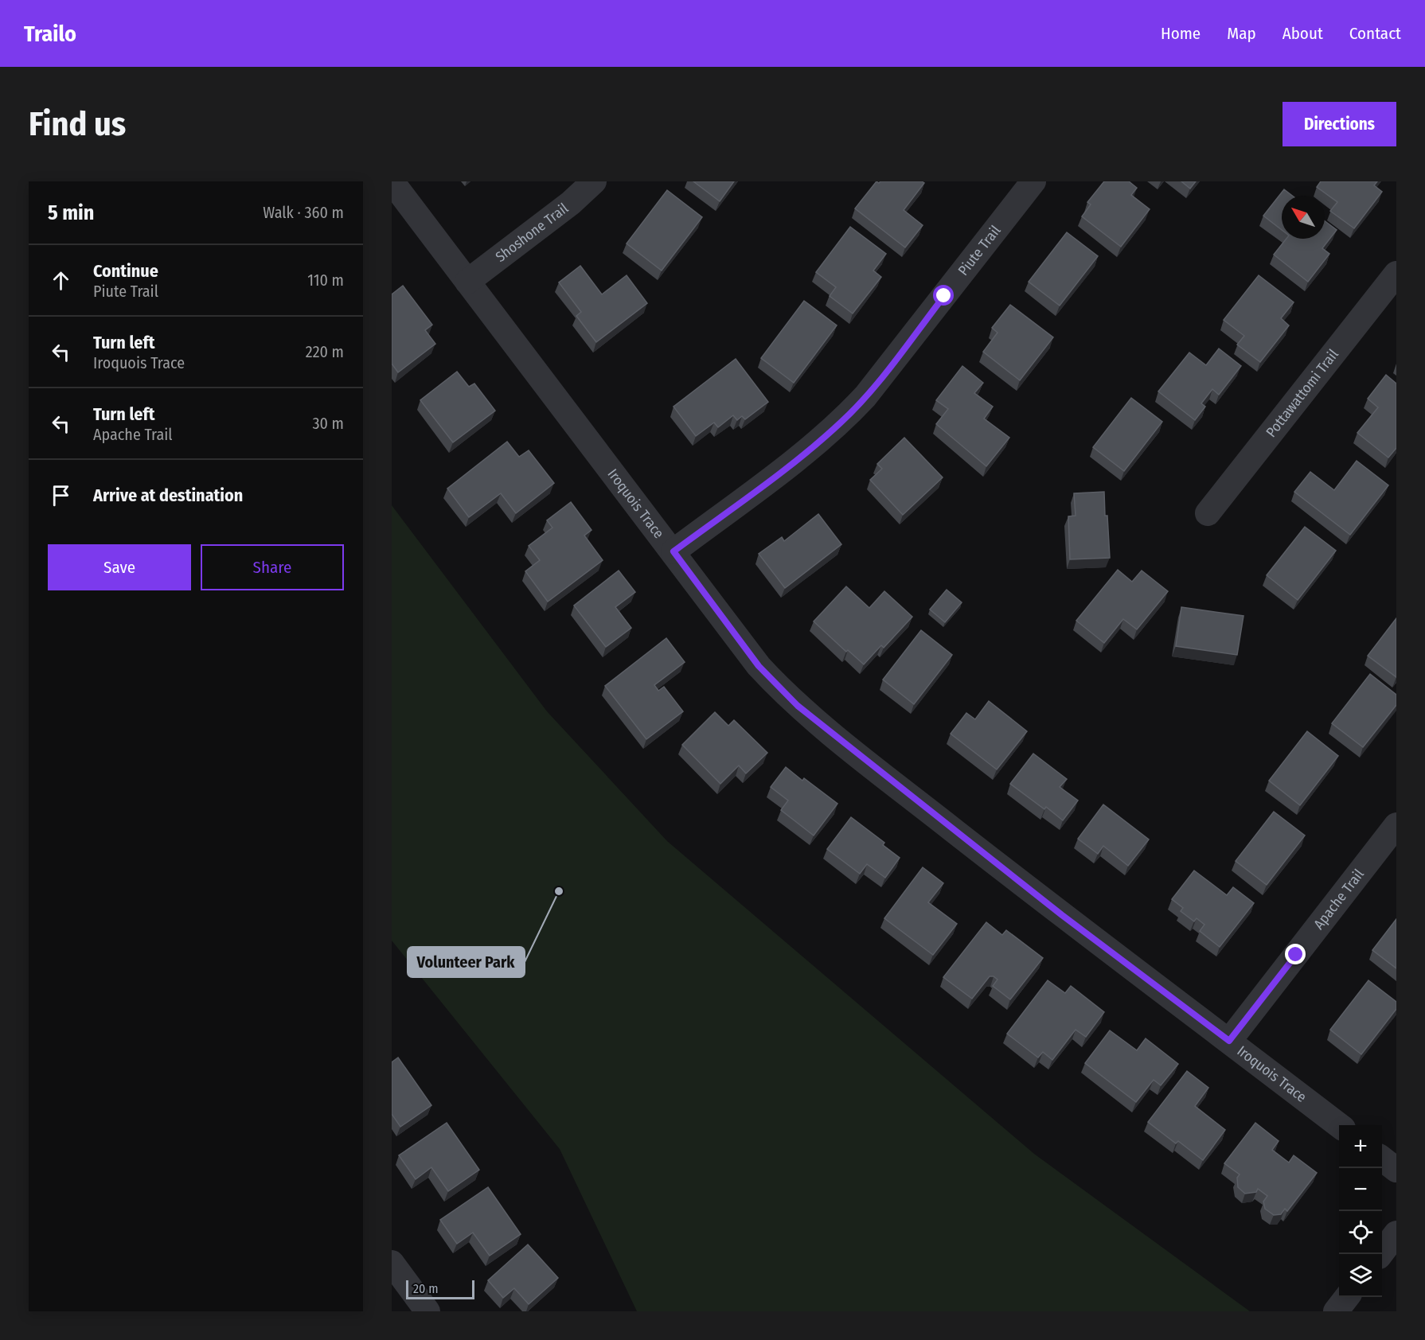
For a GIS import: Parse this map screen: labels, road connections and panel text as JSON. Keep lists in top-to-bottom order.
{
  "streets": {
    "street": [
      "Shoshone Trail",
      "Piute Trail",
      "Pottawattomi Trail",
      "Iroquois Trace",
      "Apache Trail"
    ]
  },
  "crossings": [
    ["Shoshone Trail", "Iroquois Trace"],
    ["Piute Trail", "Iroquois Trace"],
    ["Iroquois Trace", "Apache Trail"]
  ],
  "places": ["Volunteer Park"],
  "scale_bar": "20 m",
  "north": "top left",
  "page": {
    "header": "Trailo",
    "nav": [
      "Home",
      "Map",
      "About",
      "Contact"
    ],
    "buttons": [
      "Directions",
      ["Save", "Share"]
    ],
    "title": "Find us",
    "heading": ["5 min", "Walk · 360 m"],
    "list": [
      ["Continue", "Piute Trail", "110 m"],
      ["Turn left", "Iroquois Trace", "220 m"],
      ["Turn left", "Apache Trail", "30 m"],
      "Arrive at destination"
    ],
    "map_buttons": ["+", "−"],
    "scale": "20 m"
  }
}
